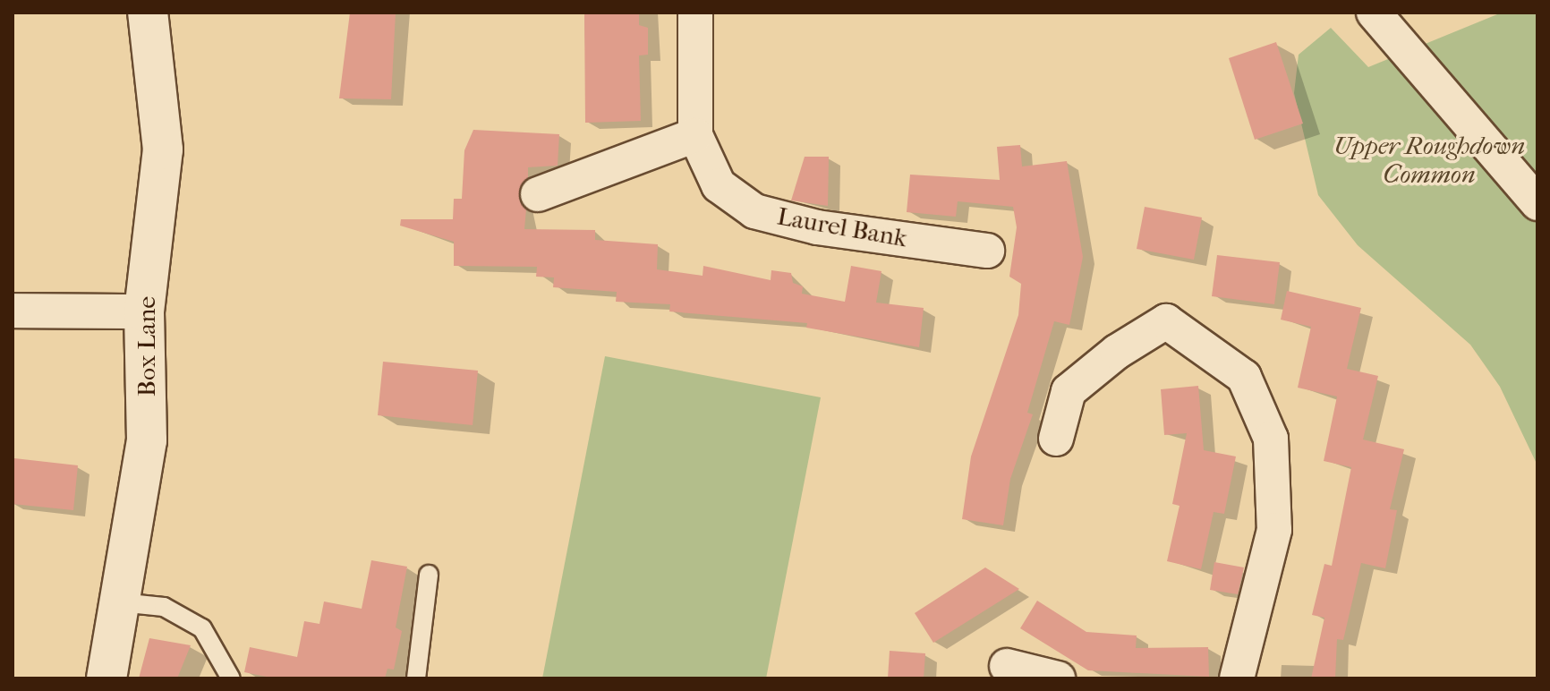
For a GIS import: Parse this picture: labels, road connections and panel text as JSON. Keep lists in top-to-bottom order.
{
  "streets": {
    "main road": ["Box Lane"],
    "street": ["Laurel Bank"]
  },
  "parks": ["Upper Roughdown Common"]
}
